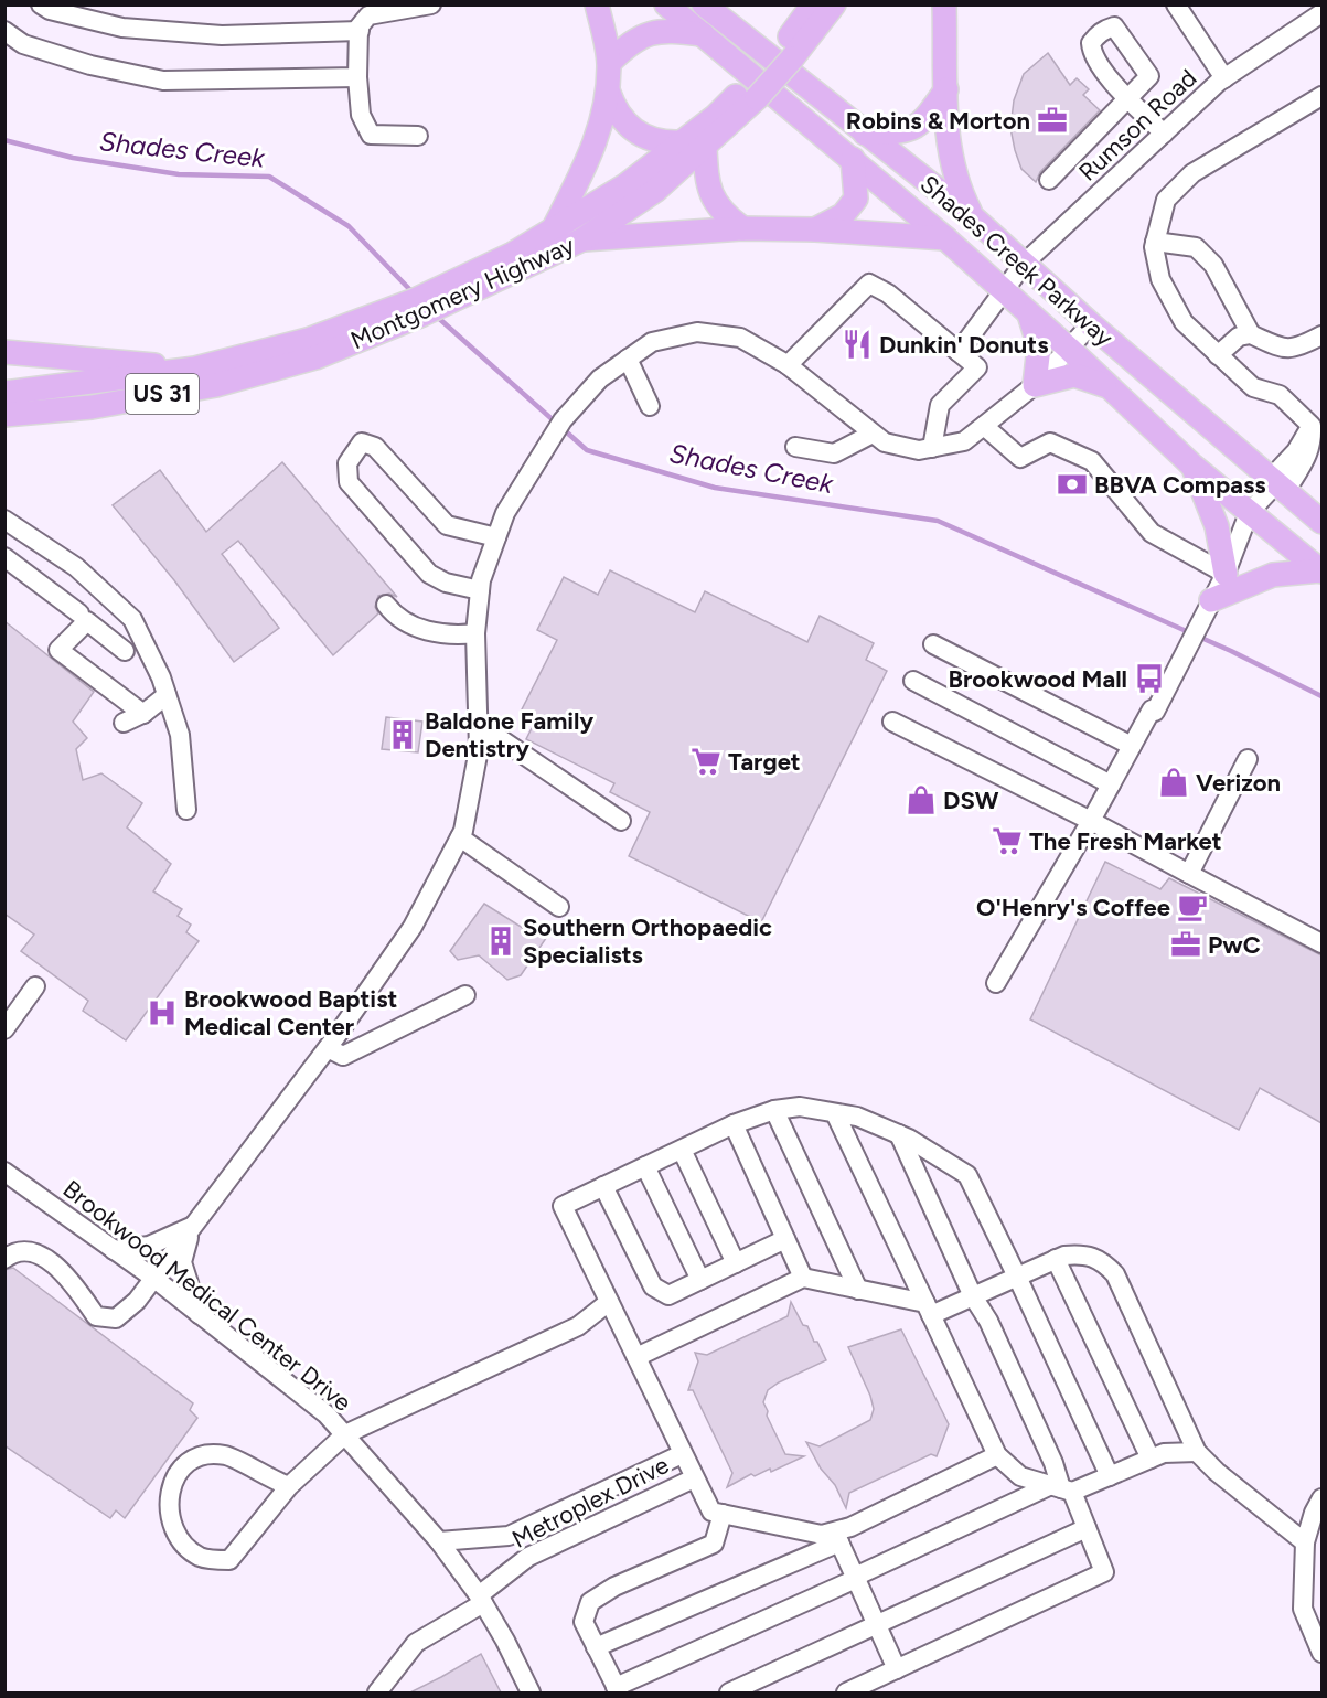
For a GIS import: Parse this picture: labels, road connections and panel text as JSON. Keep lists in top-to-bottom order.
{
  "streets": {
    "main road": ["Shades Creek Parkway", "Montgomery Highway", "US 31"],
    "street": ["Rumson Road", "Brookwood Medical Center Drive", "Metroplex Drive"]
  },
  "crossings": [
    ["Rumson Road", "Shades Creek Parkway"],
    ["Shades Creek Parkway", "Montgomery Highway"],
    ["Brookwood Medical Center Drive", "Metroplex Drive"]
  ],
  "water": ["Shades Creek"],
  "places": {
    "office": ["Robins & Morton", "PwC"],
    "restaurant": ["Dunkin' Donuts"],
    "bank": ["BBVA Compass"],
    "bus stop": ["Brookwood Mall"],
    "building": ["Baldone Family Dentistry", "Southern Orthopaedic Specialists"],
    "supermarket": ["Target", "The Fresh Market"],
    "shop": ["Verizon", "DSW"],
    "cafe": ["O'Henry's Coffee"],
    "hospital": ["Brookwood Baptist Medical Center"]
  }
}
